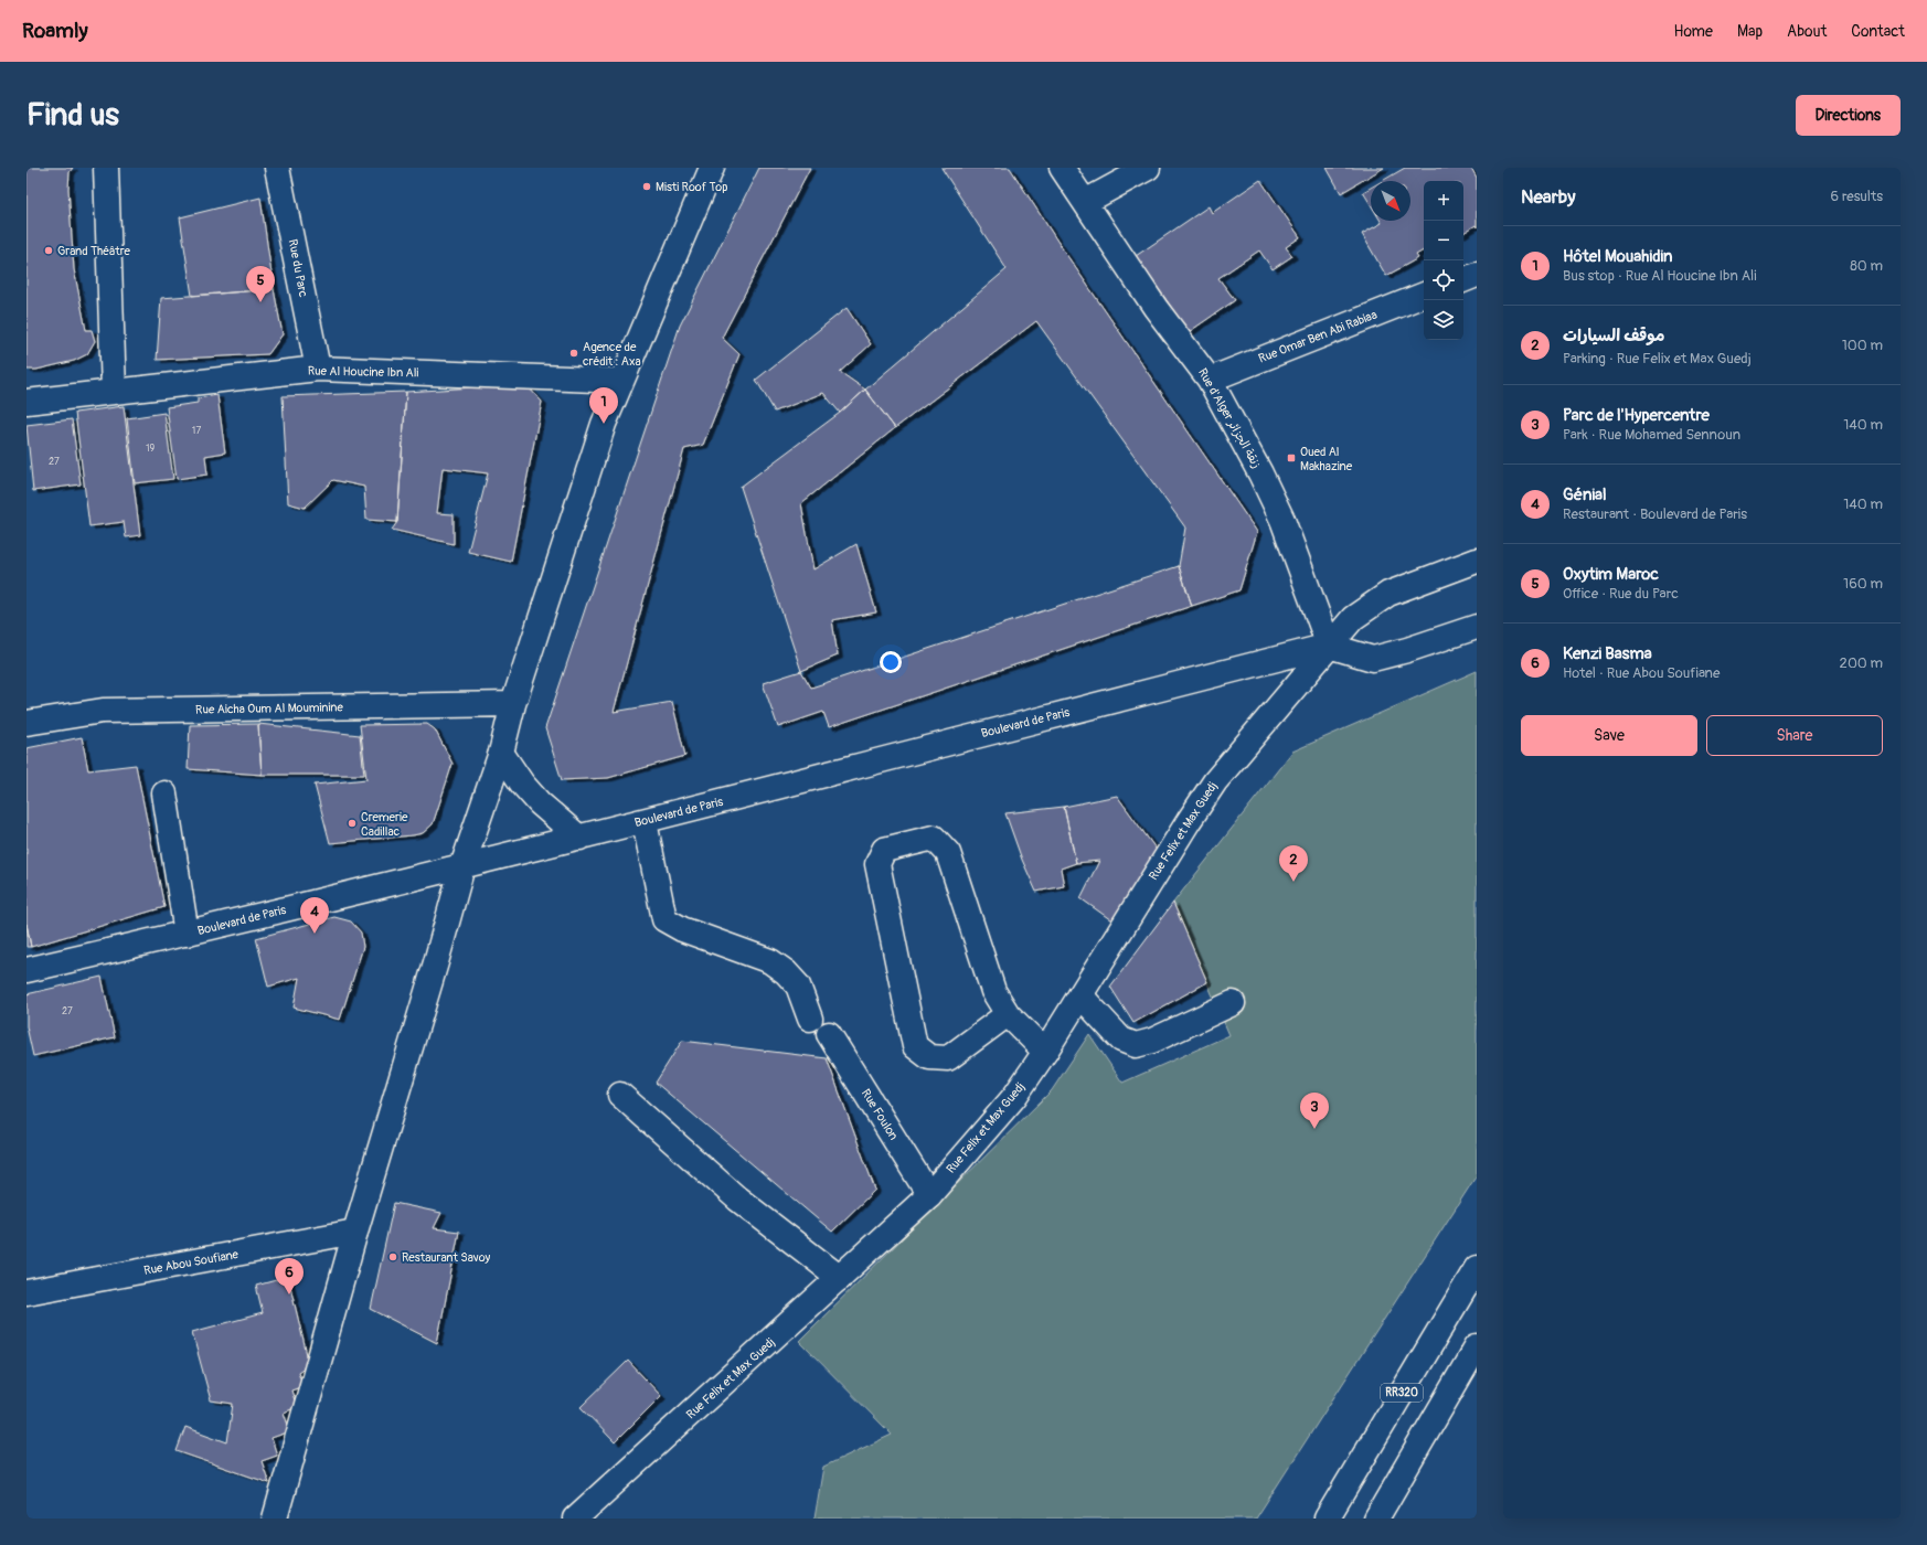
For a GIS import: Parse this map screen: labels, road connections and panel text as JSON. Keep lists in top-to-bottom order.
{
  "streets": {
    "main road": [
      "Rue du Parc",
      "Rue Omar Ben Abi Rabiaa",
      "Rue Al Houcine Ibn Ali",
      "Rue d'Alger زنقة الجزائر",
      "Rue Aicha Oum Al Mouminine",
      "Boulevard de Paris",
      "Rue Felix et Max Guedj",
      "Rue Foulon",
      "Rue Abou Soufiane",
      "RR320"
    ]
  },
  "crossings": [
    ["Rue du Parc", "Rue Al Houcine Ibn Ali"],
    ["Rue Omar Ben Abi Rabiaa", "Rue d'Alger زنقة الجزائر"],
    ["Rue d'Alger زنقة الجزائر", "Boulevard de Paris"],
    ["Rue d'Alger زنقة الجزائر", "Rue Felix et Max Guedj"],
    ["Boulevard de Paris", "Rue Felix et Max Guedj"],
    ["Rue Felix et Max Guedj", "Rue Foulon"]
  ],
  "places": {
    "other": [
      "Misti Roof Top",
      "Grand Théâtre",
      "Agence de crédit : Axa",
      "Cremerie Cadillac",
      "Restaurant Savoy"
    ],
    "transit": ["Oued Al Makhazine"]
  },
  "house_numbers": [
    "17",
    "19",
    "27",
    "27"
  ],
  "north": "bottom right",
  "page": {
    "header": "Roamly",
    "nav": [
      "Home",
      "Map",
      "About",
      "Contact"
    ],
    "buttons": [
      "Directions",
      ["Save", "Share"]
    ],
    "title": "Find us",
    "heading": ["Nearby", "6 results"],
    "map_buttons": ["+", "−"],
    "list": [
      {
        "mark": "1",
        "name": "Hôtel Mouahidin",
        "note": "Bus stop · Rue Al Houcine Ibn Ali",
        "value": "80 m"
      },
      {
        "mark": "2",
        "name": "موقف السيارات",
        "note": "Parking · Rue Felix et Max Guedj",
        "value": "100 m"
      },
      {
        "mark": "3",
        "name": "Parc de l'Hypercentre",
        "note": "Park · Rue Mohamed Sennoun",
        "value": "140 m"
      },
      {
        "mark": "4",
        "name": "Génial",
        "note": "Restaurant · Boulevard de Paris",
        "value": "140 m"
      },
      {
        "mark": "5",
        "name": "Oxytim Maroc",
        "note": "Office · Rue du Parc",
        "value": "160 m"
      },
      {
        "mark": "6",
        "name": "Kenzi Basma",
        "note": "Hotel · Rue Abou Soufiane",
        "value": "200 m"
      }
    ],
    "pins": [
      "5",
      "1",
      "2",
      "4",
      "3",
      "6"
    ]
  }
}
